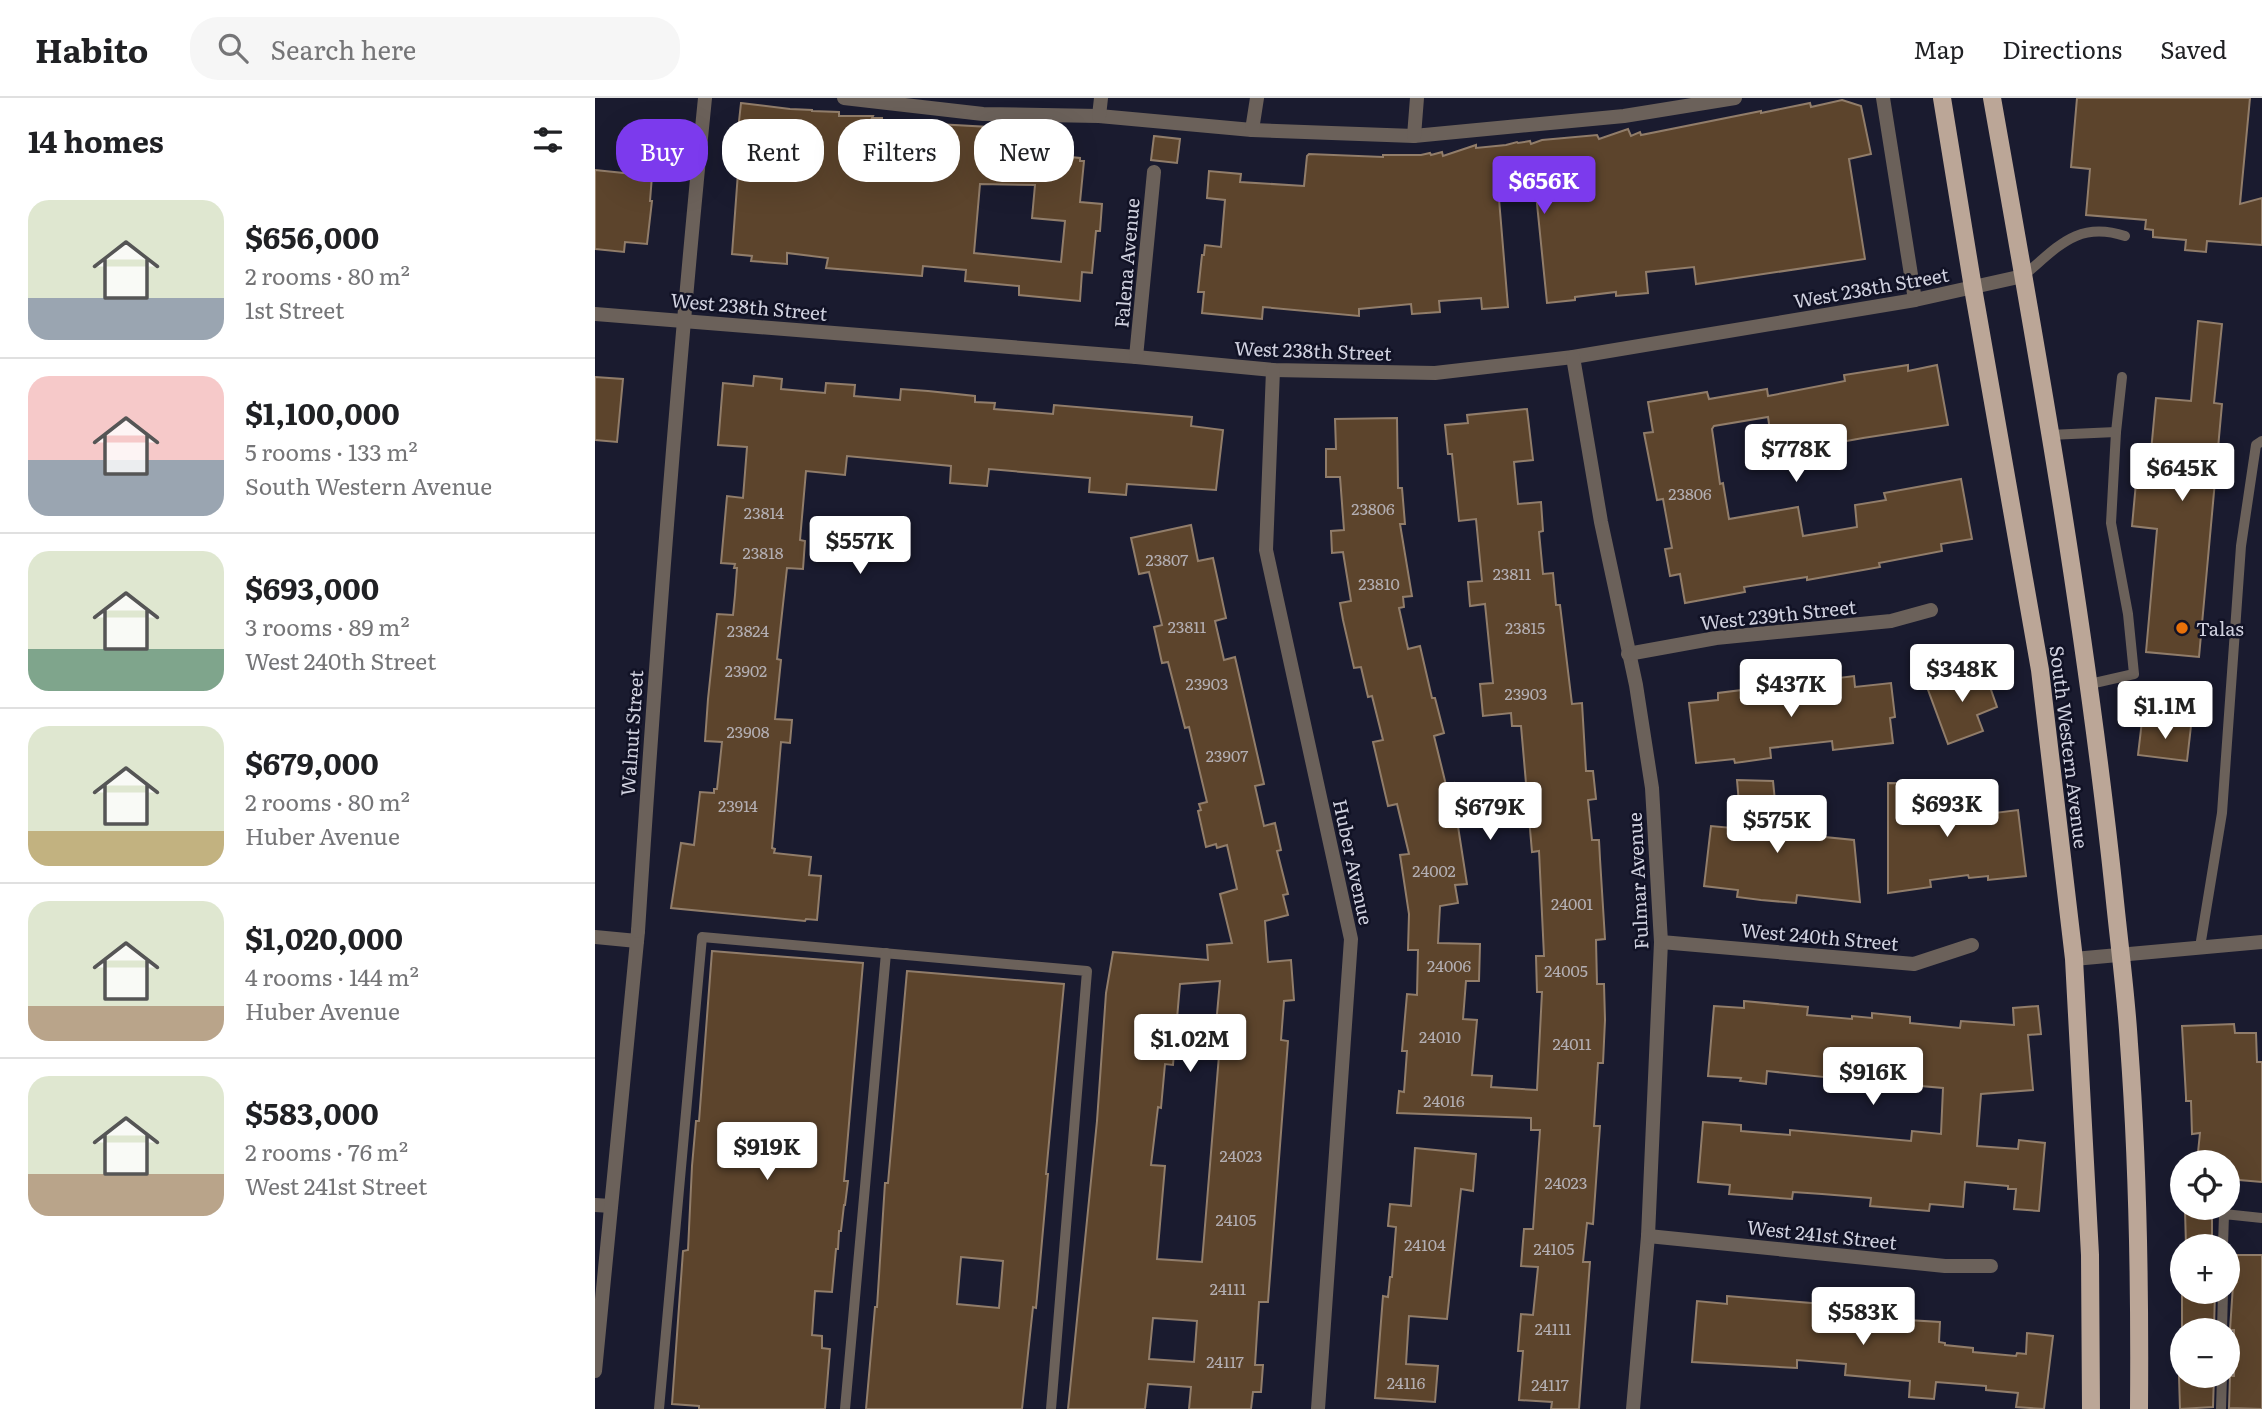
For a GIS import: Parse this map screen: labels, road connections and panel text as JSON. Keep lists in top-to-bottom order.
{
  "streets": {
    "main road": ["South Western Avenue"],
    "street": [
      "Falena Avenue",
      "West 238th Street",
      "West 239th Street",
      "Walnut Street",
      "Huber Avenue",
      "Fulmar Avenue",
      "West 240th Street",
      "West 241st Street"
    ]
  },
  "crossings": [
    ["Falena Avenue", "West 238th Street"],
    ["West 238th Street", "Walnut Street"],
    ["West 238th Street", "South Western Avenue"],
    ["West 238th Street", "Huber Avenue"],
    ["West 238th Street", "Fulmar Avenue"],
    ["West 239th Street", "Fulmar Avenue"],
    ["Fulmar Avenue", "West 240th Street"],
    ["Fulmar Avenue", "West 241st Street"]
  ],
  "places": ["Talas"],
  "house_numbers": [
    "23806",
    "23806",
    "23814",
    "23818",
    "23807",
    "23811",
    "23810",
    "23811",
    "23815",
    "23824",
    "23902",
    "23903",
    "23903",
    "23908",
    "23907",
    "23914",
    "24002",
    "24001",
    "24006",
    "24005",
    "24010",
    "24011",
    "24016",
    "24023",
    "24023",
    "24105",
    "24104",
    "24105",
    "24111",
    "24111",
    "24117",
    "24116",
    "24117"
  ],
  "page": {
    "header": "Habito",
    "search": "Search here",
    "nav": ["Map", "Directions", "Saved"],
    "heading": "14 homes",
    "chip": [
      "Buy",
      "Rent",
      "Filters",
      "New"
    ],
    "price": [
      "$656K",
      "$778K",
      "$645K",
      "$557K",
      "$348K",
      "$437K",
      "$1.1M",
      "$693K",
      "$679K",
      "$575K",
      "$1.02M",
      "$916K",
      "$919K",
      "$583K"
    ],
    "list": [
      {
        "name": "$656,000",
        "note": "2 rooms · 80 m² · 1st Street"
      },
      {
        "name": "$1,100,000",
        "note": "5 rooms · 133 m² · South Western Avenue"
      },
      {
        "name": "$693,000",
        "note": "3 rooms · 89 m² · West 240th Street"
      },
      {
        "name": "$679,000",
        "note": "2 rooms · 80 m² · Huber Avenue"
      },
      {
        "name": "$1,020,000",
        "note": "4 rooms · 144 m² · Huber Avenue"
      },
      {
        "name": "$583,000",
        "note": "2 rooms · 76 m² · West 241st Street"
      }
    ],
    "map_buttons": ["+", "−"]
  }
}
